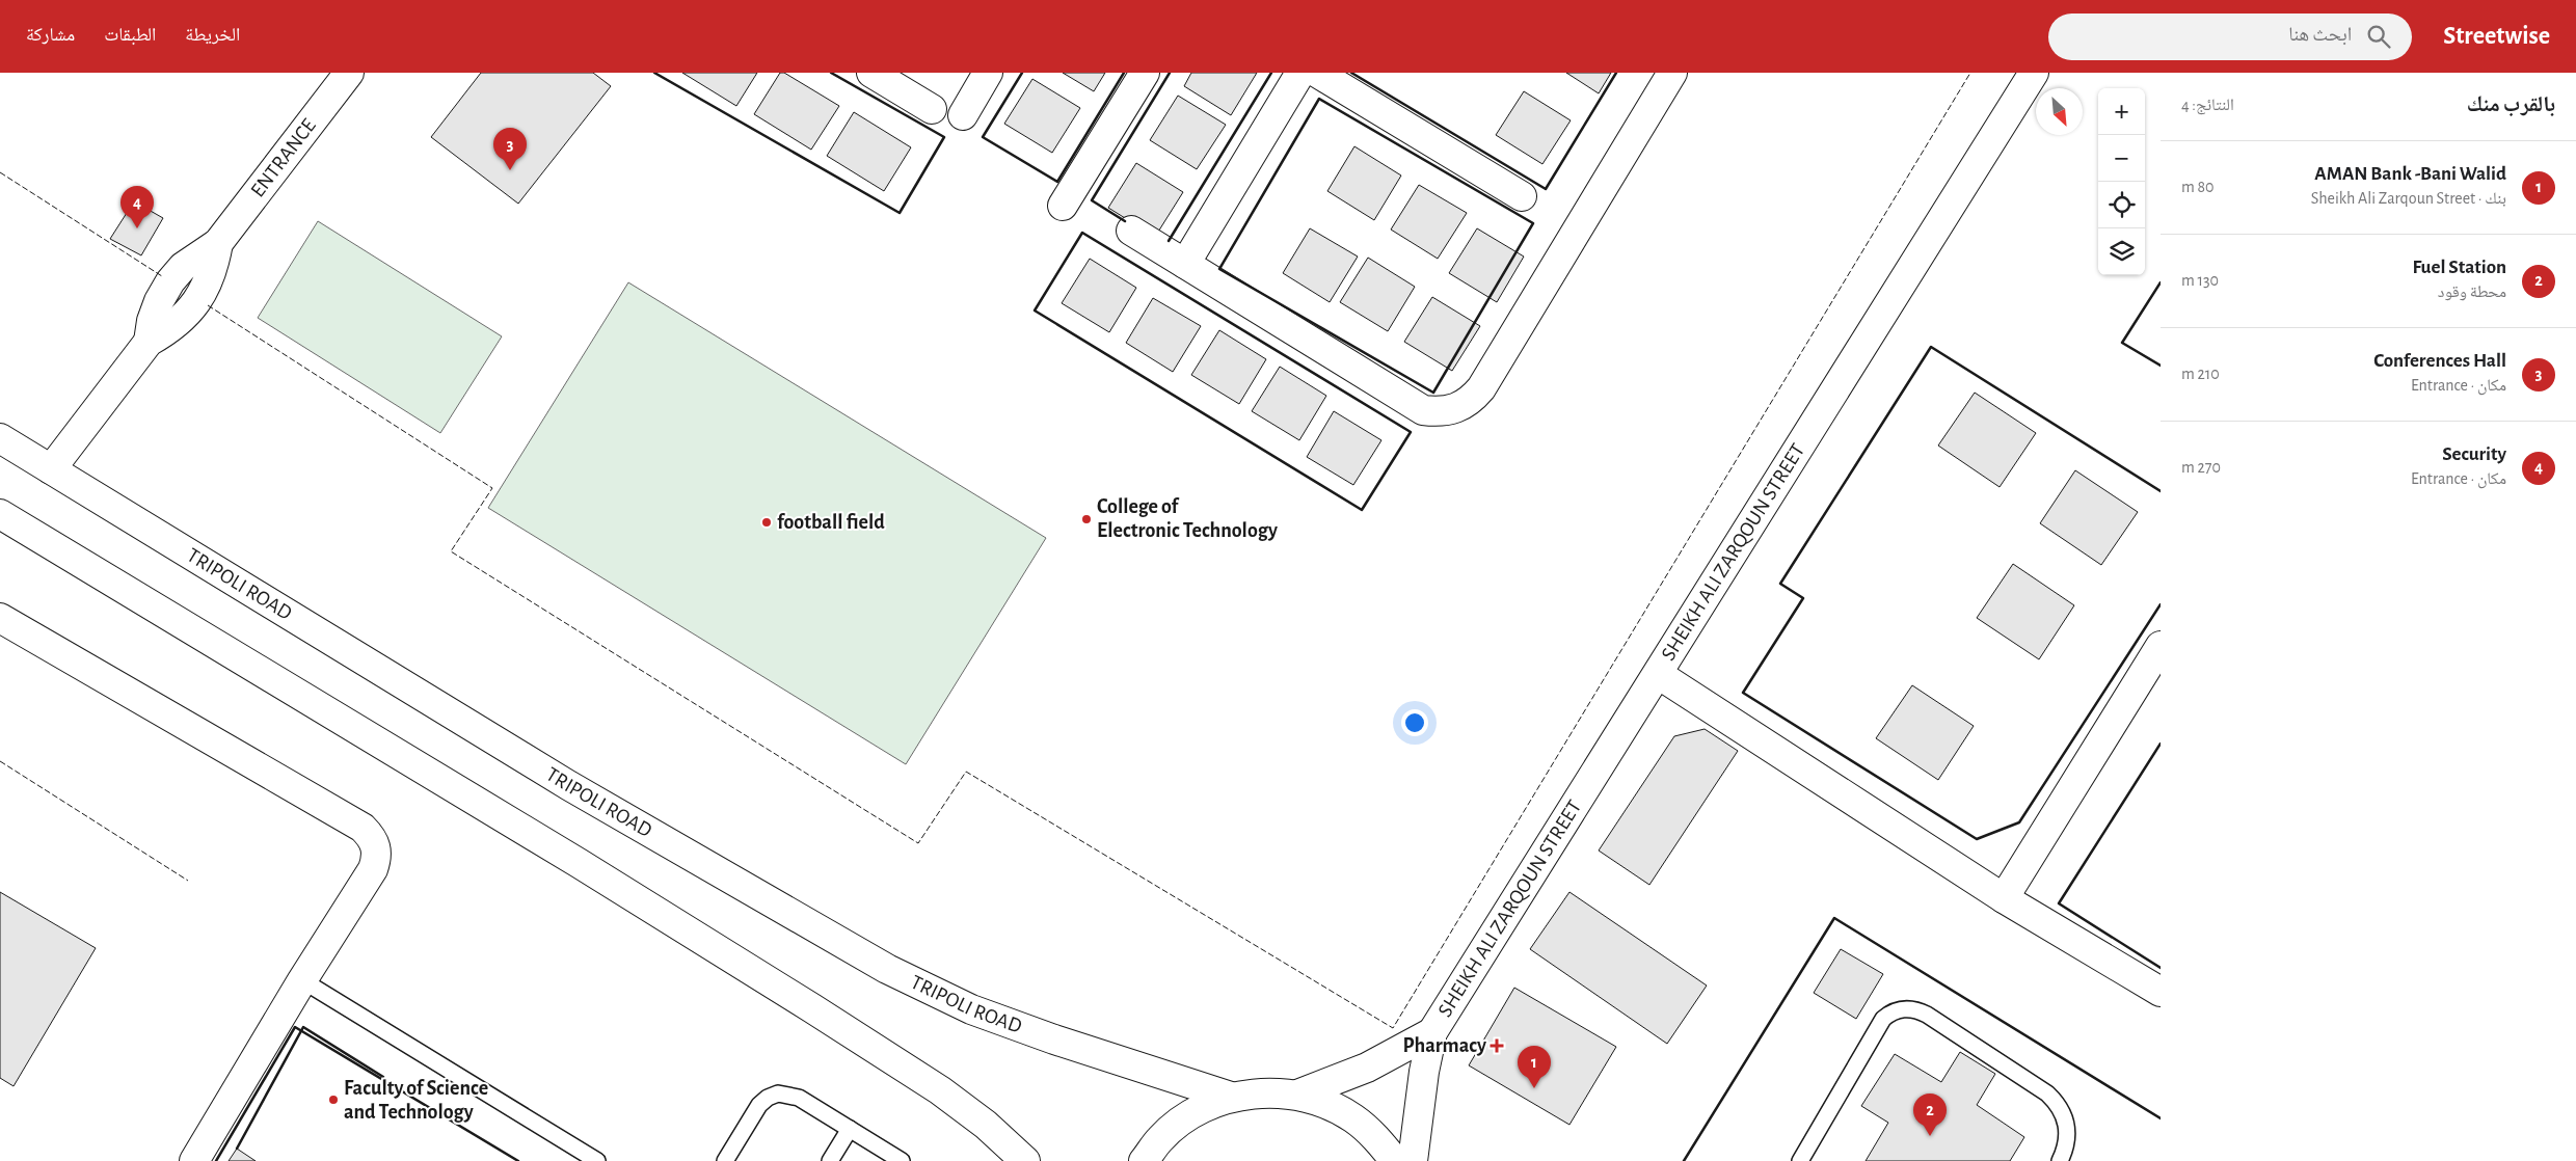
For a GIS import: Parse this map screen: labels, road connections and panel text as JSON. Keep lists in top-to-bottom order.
{
  "streets": {
    "main road": ["ENTRANCE", "SHEIKH ALI ZARQOUN STREET", "TRIPOLI ROAD"]
  },
  "crossings": [
    ["ENTRANCE", "TRIPOLI ROAD"]
  ],
  "places": {
    "other": ["College of Electronic Technology", "football field", "Faculty of Science and Technology"],
    "health": ["Pharmacy"]
  },
  "north": "bottom right",
  "page": {
    "header": "Streetwise",
    "search": "ابحث هنا",
    "nav": ["الخريطة", "الطبقات", "مشاركة"],
    "heading": ["بالقرب منك", "النتائج: 4"],
    "map_buttons": ["+", "−"],
    "pins": [
      "3",
      "4",
      "1",
      "2"
    ],
    "list": [
      {
        "mark": "1",
        "name": "AMAN Bank -Bani Walid",
        "note": "بنك · Sheikh Ali Zarqoun Street",
        "value": "80 m"
      },
      {
        "mark": "2",
        "name": "Fuel Station",
        "note": "محطة وقود",
        "value": "130 m"
      },
      {
        "mark": "3",
        "name": "Conferences Hall",
        "note": "مكان · Entrance",
        "value": "210 m"
      },
      {
        "mark": "4",
        "name": "Security",
        "note": "مكان · Entrance",
        "value": "270 m"
      }
    ]
  }
}
